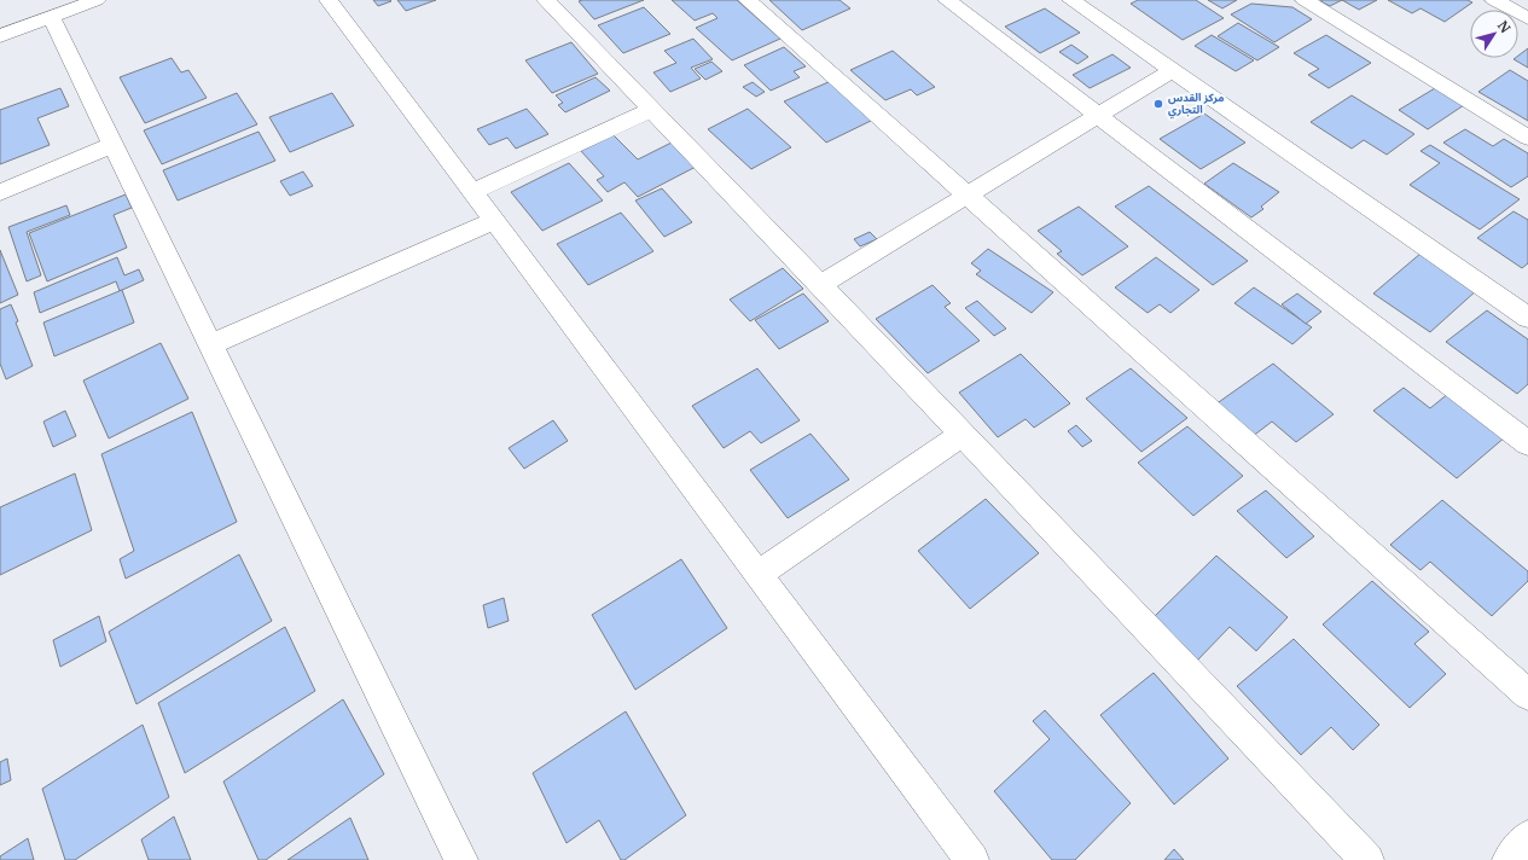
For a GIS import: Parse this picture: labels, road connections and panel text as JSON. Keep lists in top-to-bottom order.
{
  "places": ["مركز القدس التجاري"],
  "north": "top right"
}
